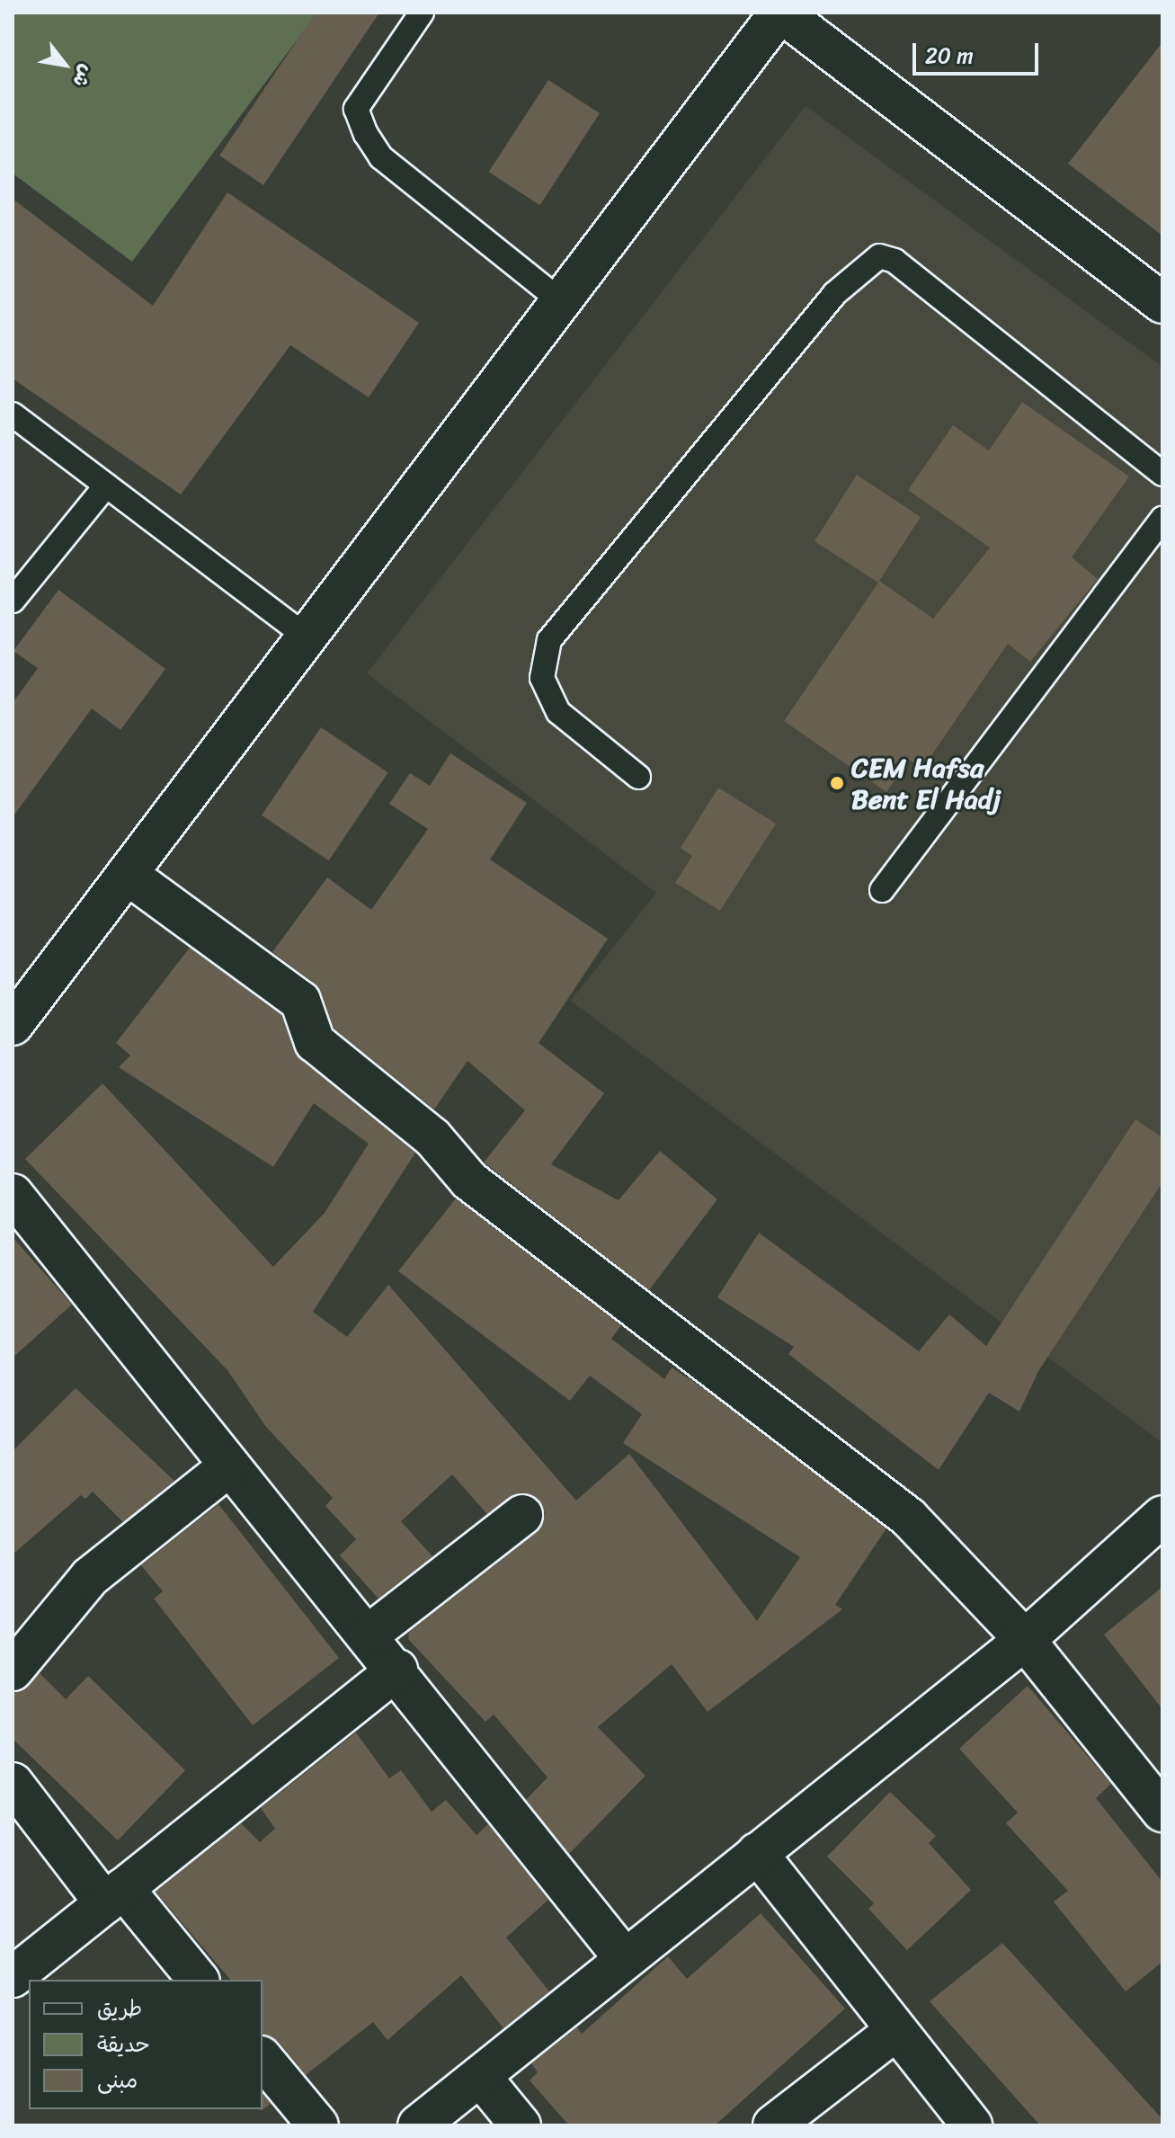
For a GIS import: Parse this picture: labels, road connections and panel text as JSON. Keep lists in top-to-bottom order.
{
  "places": ["CEM Hafsa Bent El Hadj"],
  "legend": ["طريق", "حديقة", "مبنى"],
  "scale_bar": "20 m",
  "north": "bottom right"
}
